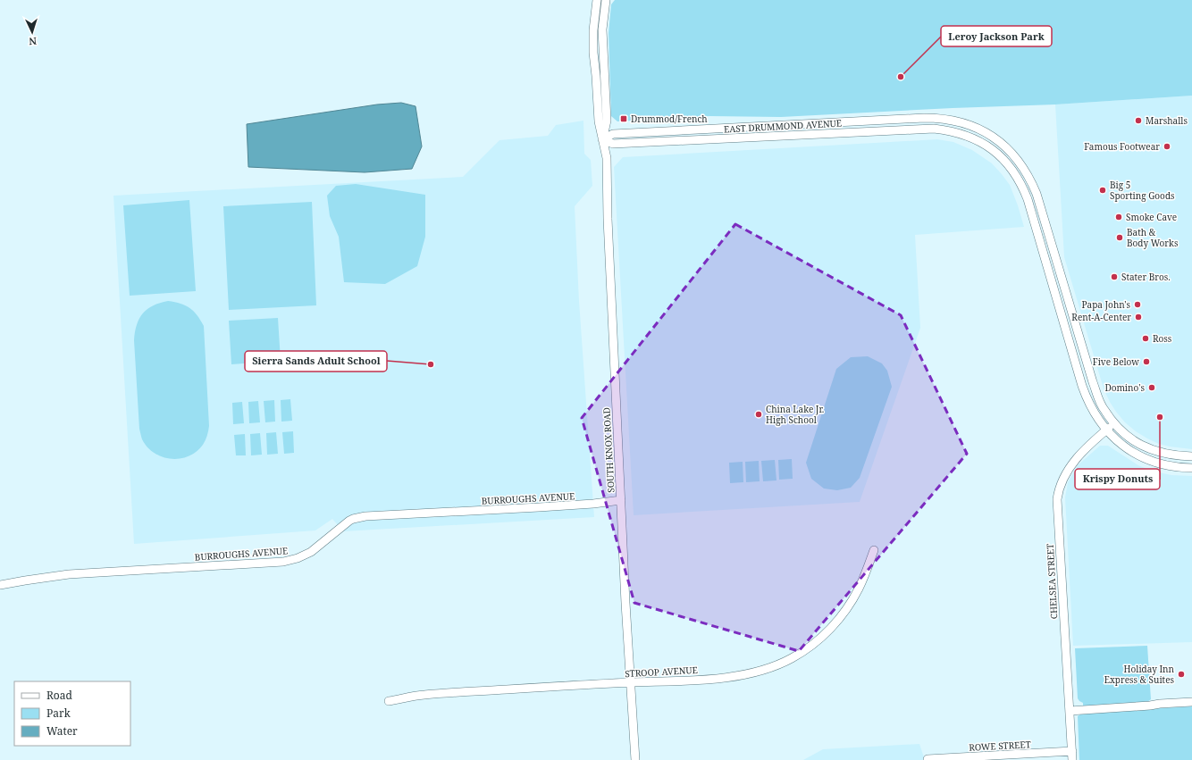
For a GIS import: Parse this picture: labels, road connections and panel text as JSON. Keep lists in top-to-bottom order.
{
  "streets": {
    "street": [
      "EAST DRUMMOND AVENUE",
      "SOUTH KNOX ROAD",
      "BURROUGHS AVENUE",
      "CHELSEA STREET",
      "STROOP AVENUE",
      "ROWE STREET"
    ]
  },
  "crossings": [
    ["EAST DRUMMOND AVENUE", "SOUTH KNOX ROAD"],
    ["EAST DRUMMOND AVENUE", "CHELSEA STREET"],
    ["SOUTH KNOX ROAD", "BURROUGHS AVENUE"],
    ["SOUTH KNOX ROAD", "STROOP AVENUE"],
    ["CHELSEA STREET", "ROWE STREET"]
  ],
  "places": {
    "other": [
      "Leroy Jackson Park",
      "Marshalls",
      "Famous Footwear",
      "Big 5 Sporting Goods",
      "Smoke Cave",
      "Bath & Body Works",
      "Stater Bros.",
      "Papa John's",
      "Rent-A-Center",
      "Ross",
      "Five Below",
      "Sierra Sands Adult School",
      "Domino's",
      "China Lake Jr. High School",
      "Krispy Donuts",
      "Holiday Inn Express & Suites"
    ],
    "transit": ["Drummod/French"]
  },
  "legend": ["Road", "Park", "Water"],
  "north": "bottom"
}
